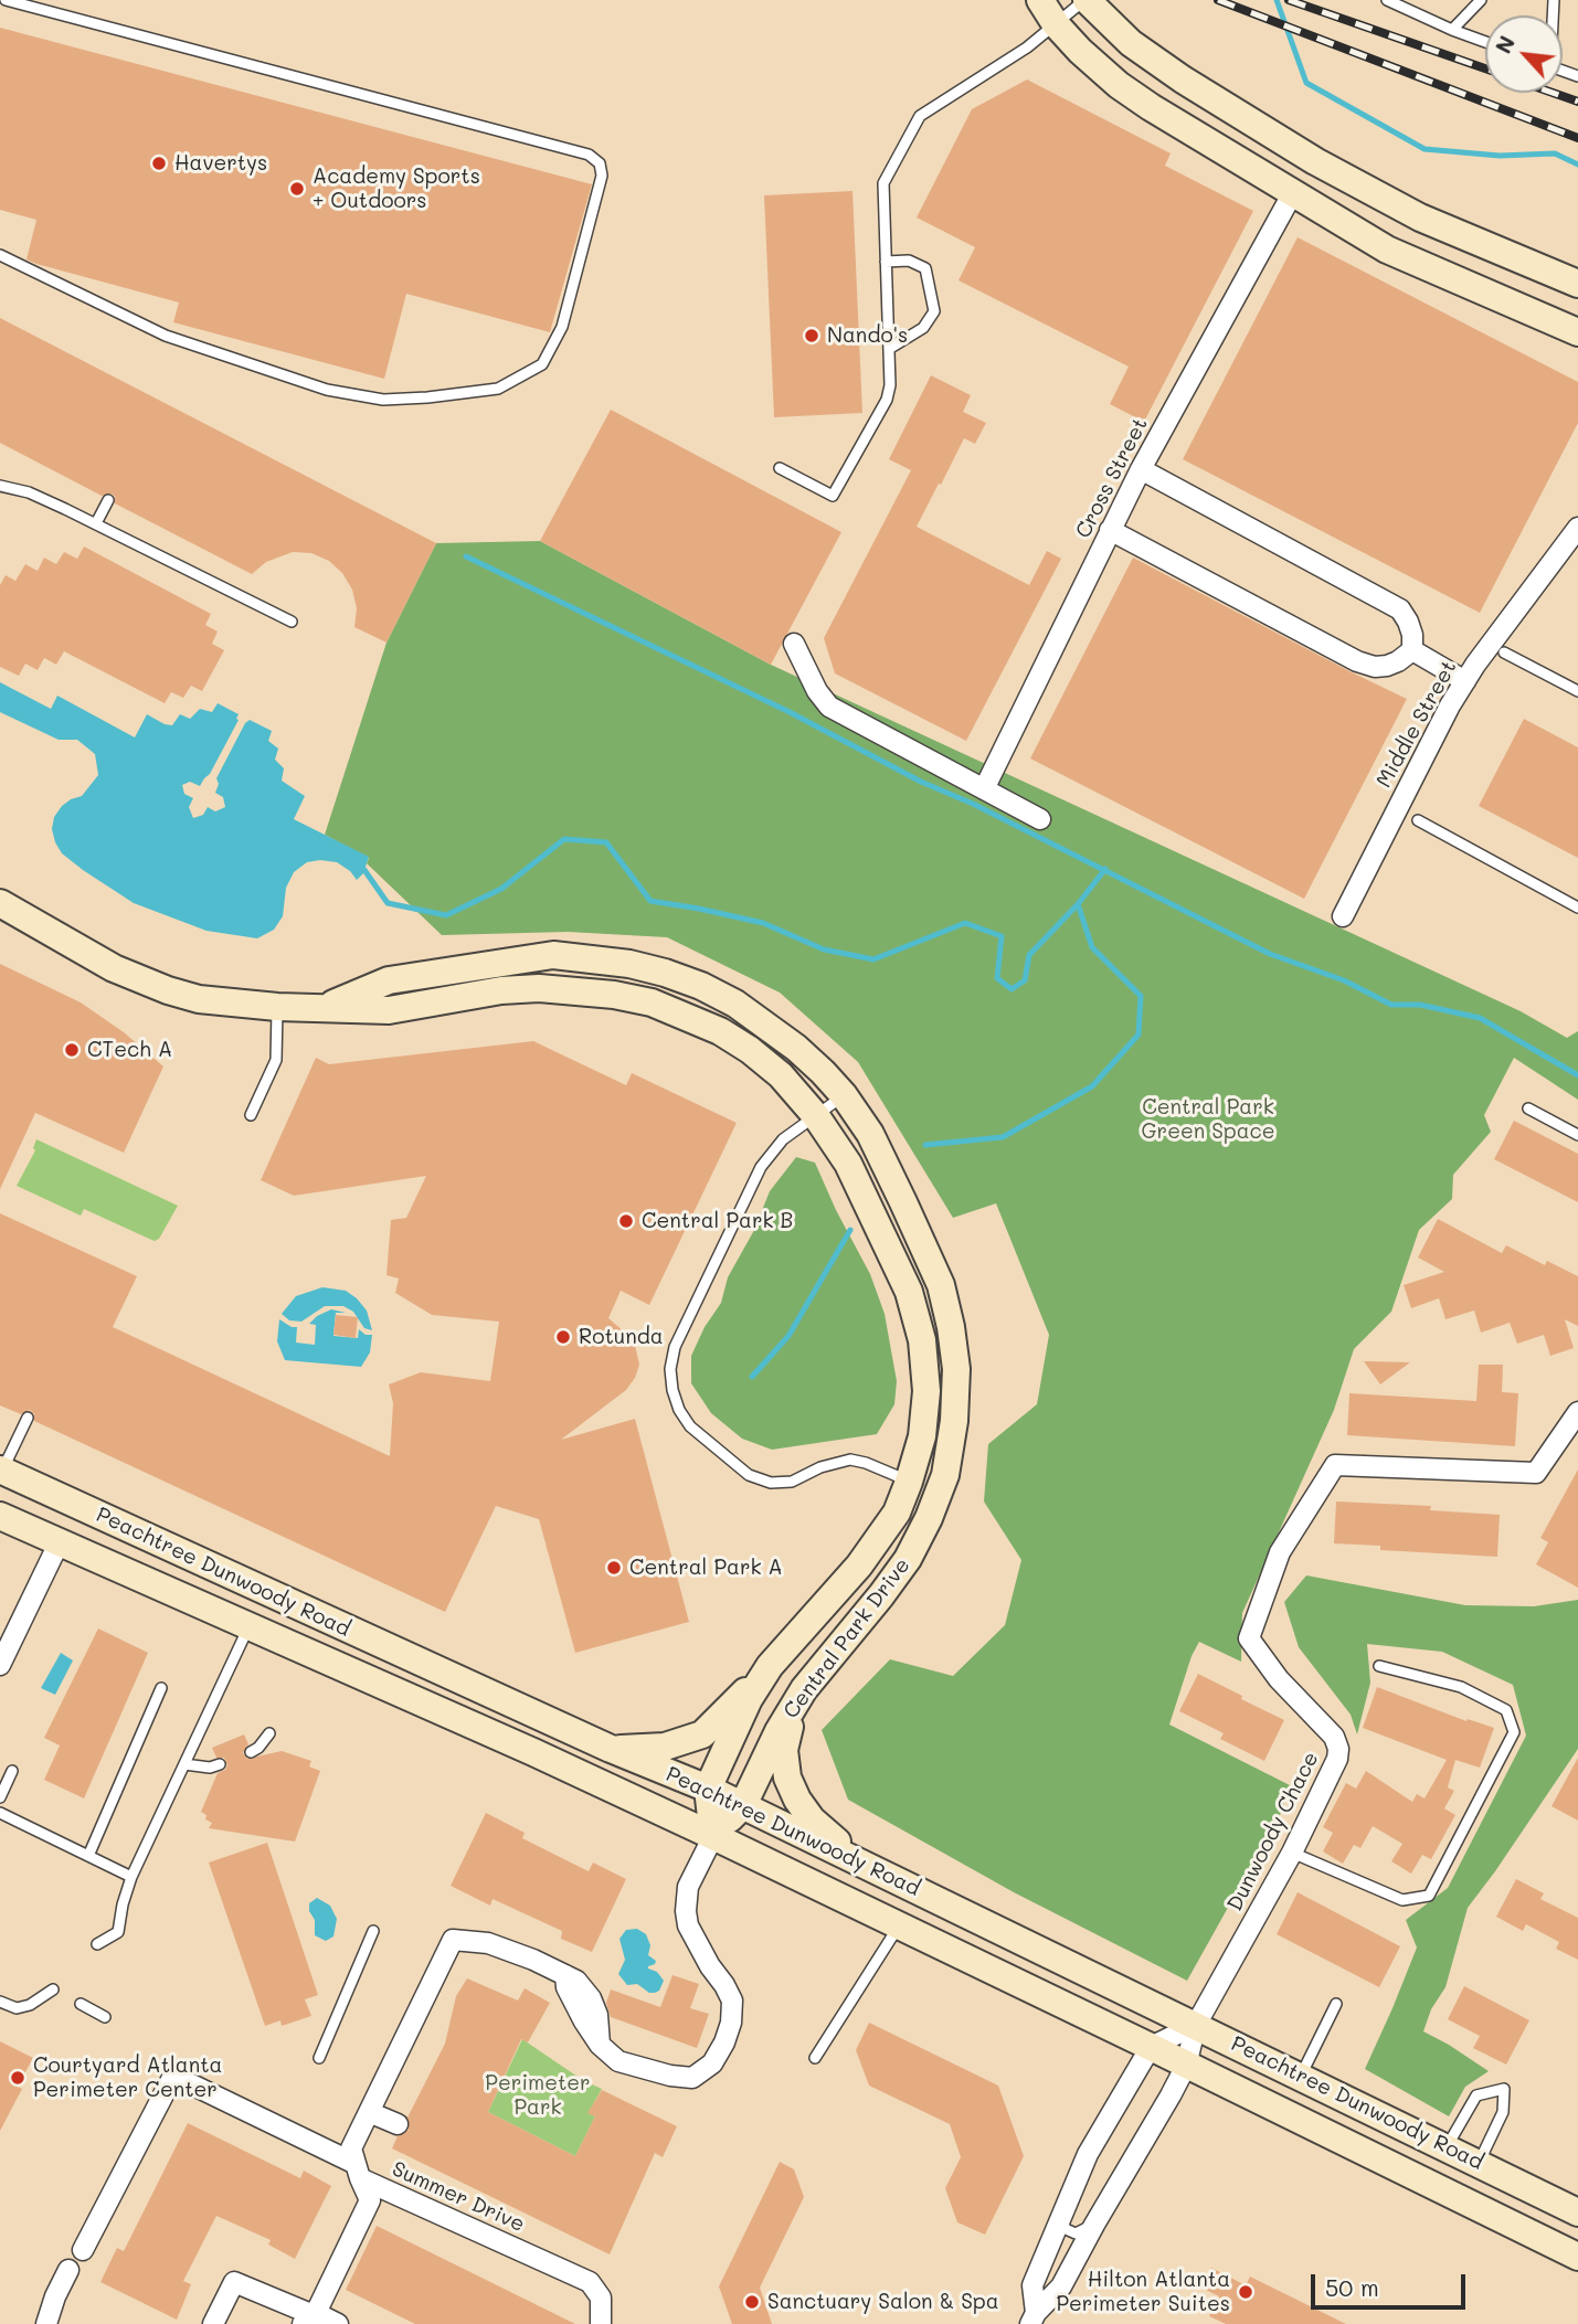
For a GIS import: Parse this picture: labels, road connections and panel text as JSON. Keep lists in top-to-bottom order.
{
  "streets": {
    "main road": ["Peachtree Dunwoody Road", "Central Park Drive"],
    "street": [
      "Cross Street",
      "Middle Street",
      "Dunwoody Chace",
      "Summer Drive"
    ]
  },
  "crossings": [
    ["Peachtree Dunwoody Road", "Central Park Drive"],
    ["Peachtree Dunwoody Road", "Dunwoody Chace"]
  ],
  "parks": ["Central Park Green Space", "Perimeter Park"],
  "places": [
    "Havertys",
    "Academy Sports + Outdoors",
    "Nando's",
    "CTech A",
    "Central Park B",
    "Rotunda",
    "Central Park A",
    "Courtyard Atlanta Perimeter Center",
    "Hilton Atlanta Perimeter Suites",
    "Sanctuary Salon & Spa"
  ],
  "scale_bar": "50 m",
  "north": "top left"
}
